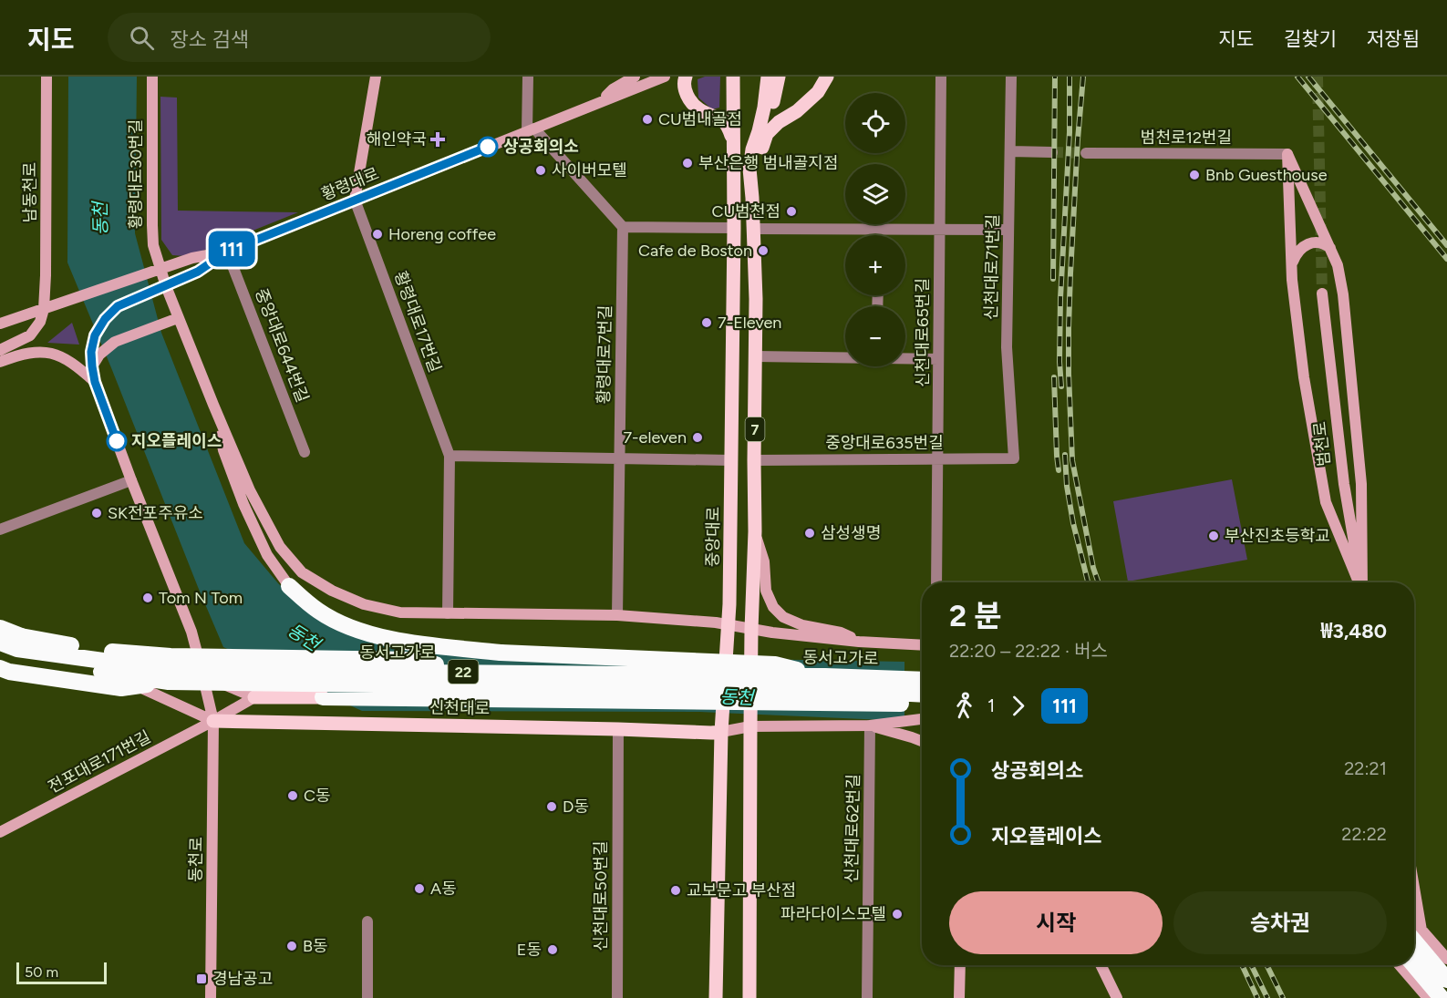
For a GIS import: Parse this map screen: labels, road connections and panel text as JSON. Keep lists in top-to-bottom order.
{
  "streets": {
    "highway": ["동서고가로", "22"],
    "main road": [
      "황령대로30번길",
      "황령대로",
      "남동천로",
      "7",
      "범천로",
      "중앙대로",
      "신천대로",
      "전포대로171번길",
      "동천로"
    ],
    "street": [
      "범천로12번길",
      "신천대로71번길",
      "황령대로17번길",
      "신천대로65번길",
      "중앙대로644번길",
      "황령대로7번길",
      "중앙대로635번길",
      "신천대로62번길",
      "신천대로50번길"
    ]
  },
  "crossings": [
    ["황령대로30번길", "황령대로"],
    ["황령대로", "남동천로"],
    ["황령대로", "황령대로17번길"],
    ["황령대로", "중앙대로644번길"],
    ["신천대로71번길", "중앙대로635번길"],
    ["신천대로65번길", "중앙대로635번길"],
    ["7", "중앙대로635번길"],
    ["7", "신천대로"],
    ["중앙대로", "신천대로"],
    ["신천대로", "전포대로171번길"],
    ["신천대로", "신천대로62번길"],
    ["신천대로", "동천로"],
    ["신천대로", "신천대로50번길"],
    ["전포대로171번길", "동천로"]
  ],
  "water": ["동천"],
  "places": {
    "other": [
      "CU범내골점",
      "상공회의소",
      "부산은행 범내골지점",
      "사이버모텔",
      "Bnb Guesthouse",
      "CU범천점",
      "Horeng coffee",
      "Cafe de Boston",
      "7-Eleven",
      "7-eleven",
      "지오플레이스",
      "SK전포주유소",
      "삼성생명",
      "부산진초등학교",
      "Tom N Tom",
      "C동",
      "D동",
      "A동",
      "교보문고 부산점",
      "파라다이스모텔",
      "B동",
      "E동"
    ],
    "health": ["해인약국"],
    "transit": ["경남공고"]
  },
  "lines": ["bus line 111"],
  "scale_bar": "50 m",
  "page": {
    "header": "지도",
    "search": "장소 검색",
    "nav": ["지도", "길찾기", "저장됨"],
    "on_map": "111",
    "map_buttons": ["+", "−"],
    "heading": ["2 분", "22:20 – 22:22 · 버스", "₩3,480"],
    "legs": ["1", "111"],
    "list": [
      {
        "name": "상공회의소",
        "value": "22:21"
      },
      {
        "name": "지오플레이스",
        "value": "22:22"
      }
    ],
    "buttons": ["시작", "승차권"],
    "scale": "50 m"
  }
}
